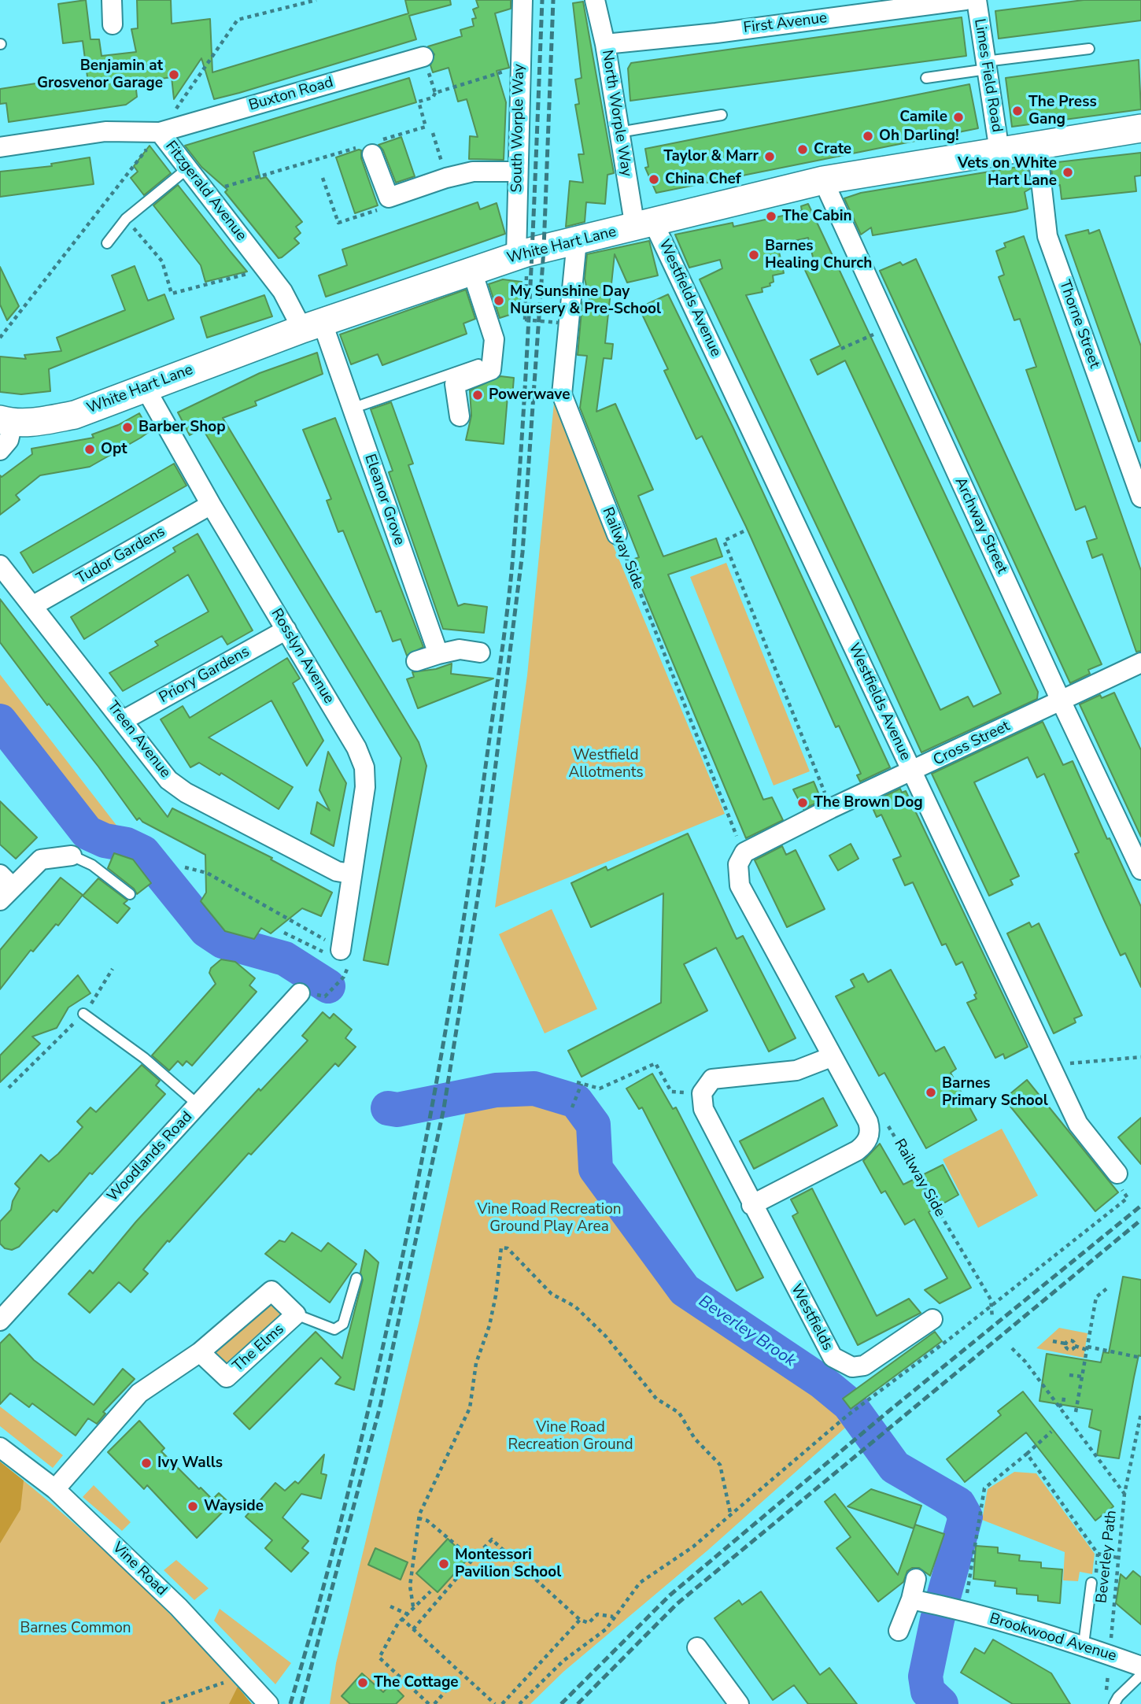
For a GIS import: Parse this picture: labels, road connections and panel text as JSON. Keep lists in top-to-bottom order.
{
  "streets": {
    "street": [
      "First Avenue",
      "Limes Field Road",
      "Buxton Road",
      "North Worple Way",
      "South Worple Way",
      "Fitzgerald Avenue",
      "White Hart Lane",
      "Westfields Avenue",
      "Thorne Street",
      "Eleanor Grove",
      "Archway Street",
      "Railway Side",
      "Tudor Gardens",
      "Rosslyn Avenue",
      "Priory Gardens",
      "Treen Avenue",
      "Cross Street",
      "Woodlands Road",
      "Westfields",
      "The Elms",
      "Vine Road",
      "Brookwood Avenue"
    ],
    "path": ["Beverley Path"]
  },
  "crossings": [
    ["First Avenue", "North Worple Way"],
    ["Limes Field Road", "White Hart Lane"],
    ["Buxton Road", "Fitzgerald Avenue"],
    ["North Worple Way", "White Hart Lane"],
    ["North Worple Way", "Westfields Avenue"],
    ["South Worple Way", "White Hart Lane"],
    ["Fitzgerald Avenue", "White Hart Lane"],
    ["Fitzgerald Avenue", "Eleanor Grove"],
    ["White Hart Lane", "Westfields Avenue"],
    ["White Hart Lane", "Thorne Street"],
    ["White Hart Lane", "Eleanor Grove"],
    ["White Hart Lane", "Archway Street"],
    ["White Hart Lane", "Railway Side"],
    ["White Hart Lane", "Rosslyn Avenue"],
    ["Westfields Avenue", "Cross Street"],
    ["Archway Street", "Cross Street"],
    ["Tudor Gardens", "Rosslyn Avenue"],
    ["Tudor Gardens", "Treen Avenue"],
    ["Rosslyn Avenue", "Priory Gardens"],
    ["Rosslyn Avenue", "Treen Avenue"],
    ["Priory Gardens", "Treen Avenue"],
    ["The Elms", "Vine Road"],
    ["Beverley Path", "Brookwood Avenue"]
  ],
  "water": ["Beverley Brook"],
  "parks": [
    "Westfield Allotments",
    "Vine Road Recreation Ground Play Area",
    "Vine Road Recreation Ground",
    "Barnes Common"
  ],
  "places": [
    "Benjamin at Grosvenor Garage",
    "The Press Gang",
    "Camile",
    "Oh Darling!",
    "Crate",
    "Taylor & Marr",
    "Vets on White Hart Lane",
    "China Chef",
    "The Cabin",
    "Barnes Healing Church",
    "My Sunshine Day Nursery & Pre-School",
    "Powerwave",
    "Barber Shop",
    "Opt",
    "The Brown Dog",
    "Barnes Primary School",
    "Ivy Walls",
    "Wayside",
    "Montessori Pavilion School",
    "The Cottage"
  ]
}
